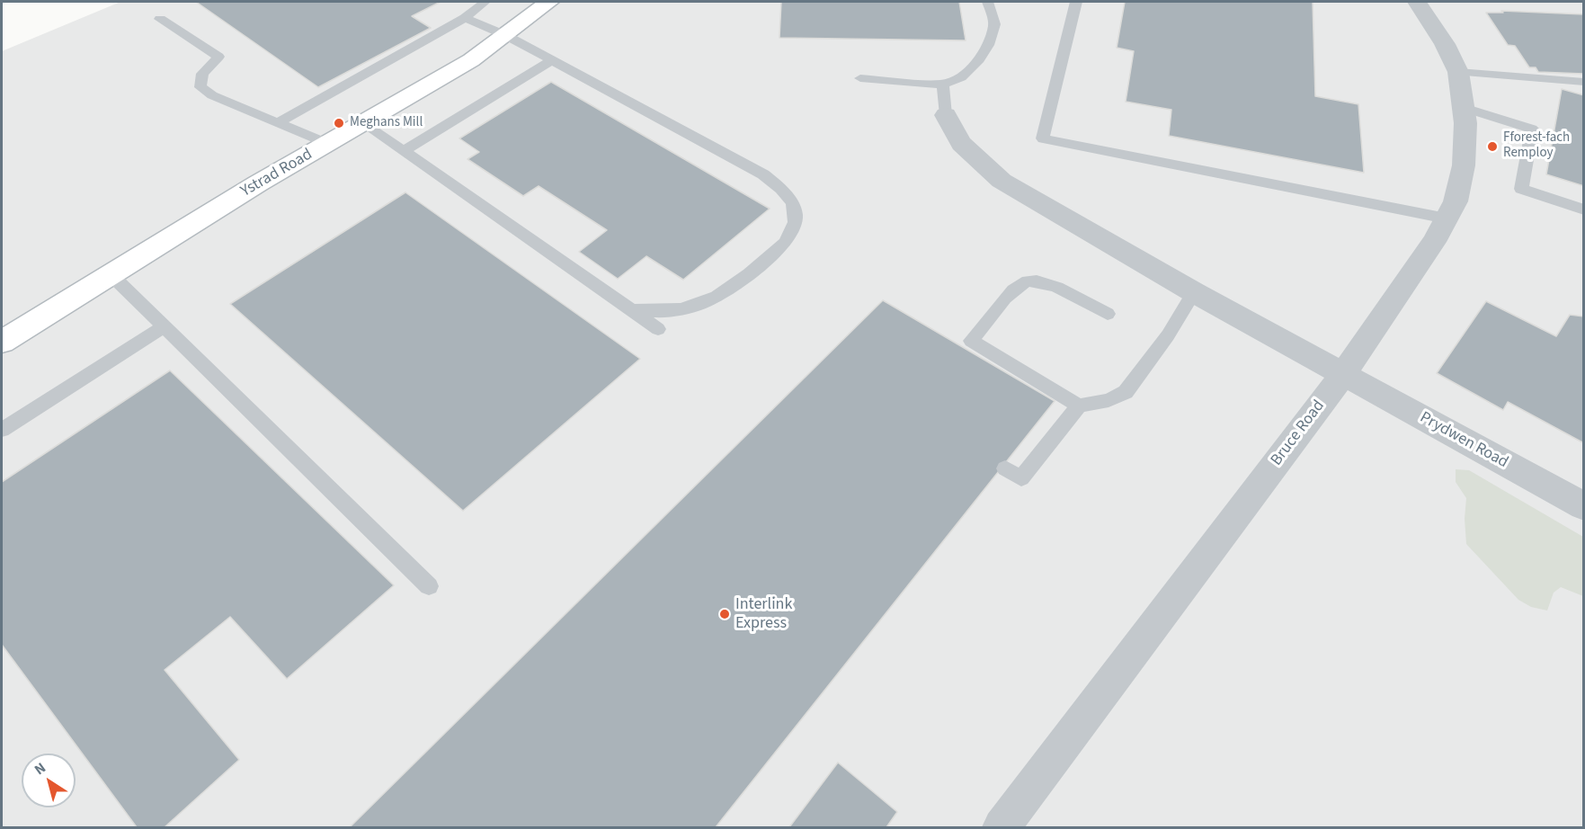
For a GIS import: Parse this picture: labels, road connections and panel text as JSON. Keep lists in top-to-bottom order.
{
  "streets": {
    "street": ["Ystrad Road", "Bruce Road", "Prydwen Road"]
  },
  "crossings": [
    ["Bruce Road", "Prydwen Road"]
  ],
  "places": ["Meghans Mill", "Fforest-fach Remploy", "Interlink Express"],
  "north": "top left"
}
